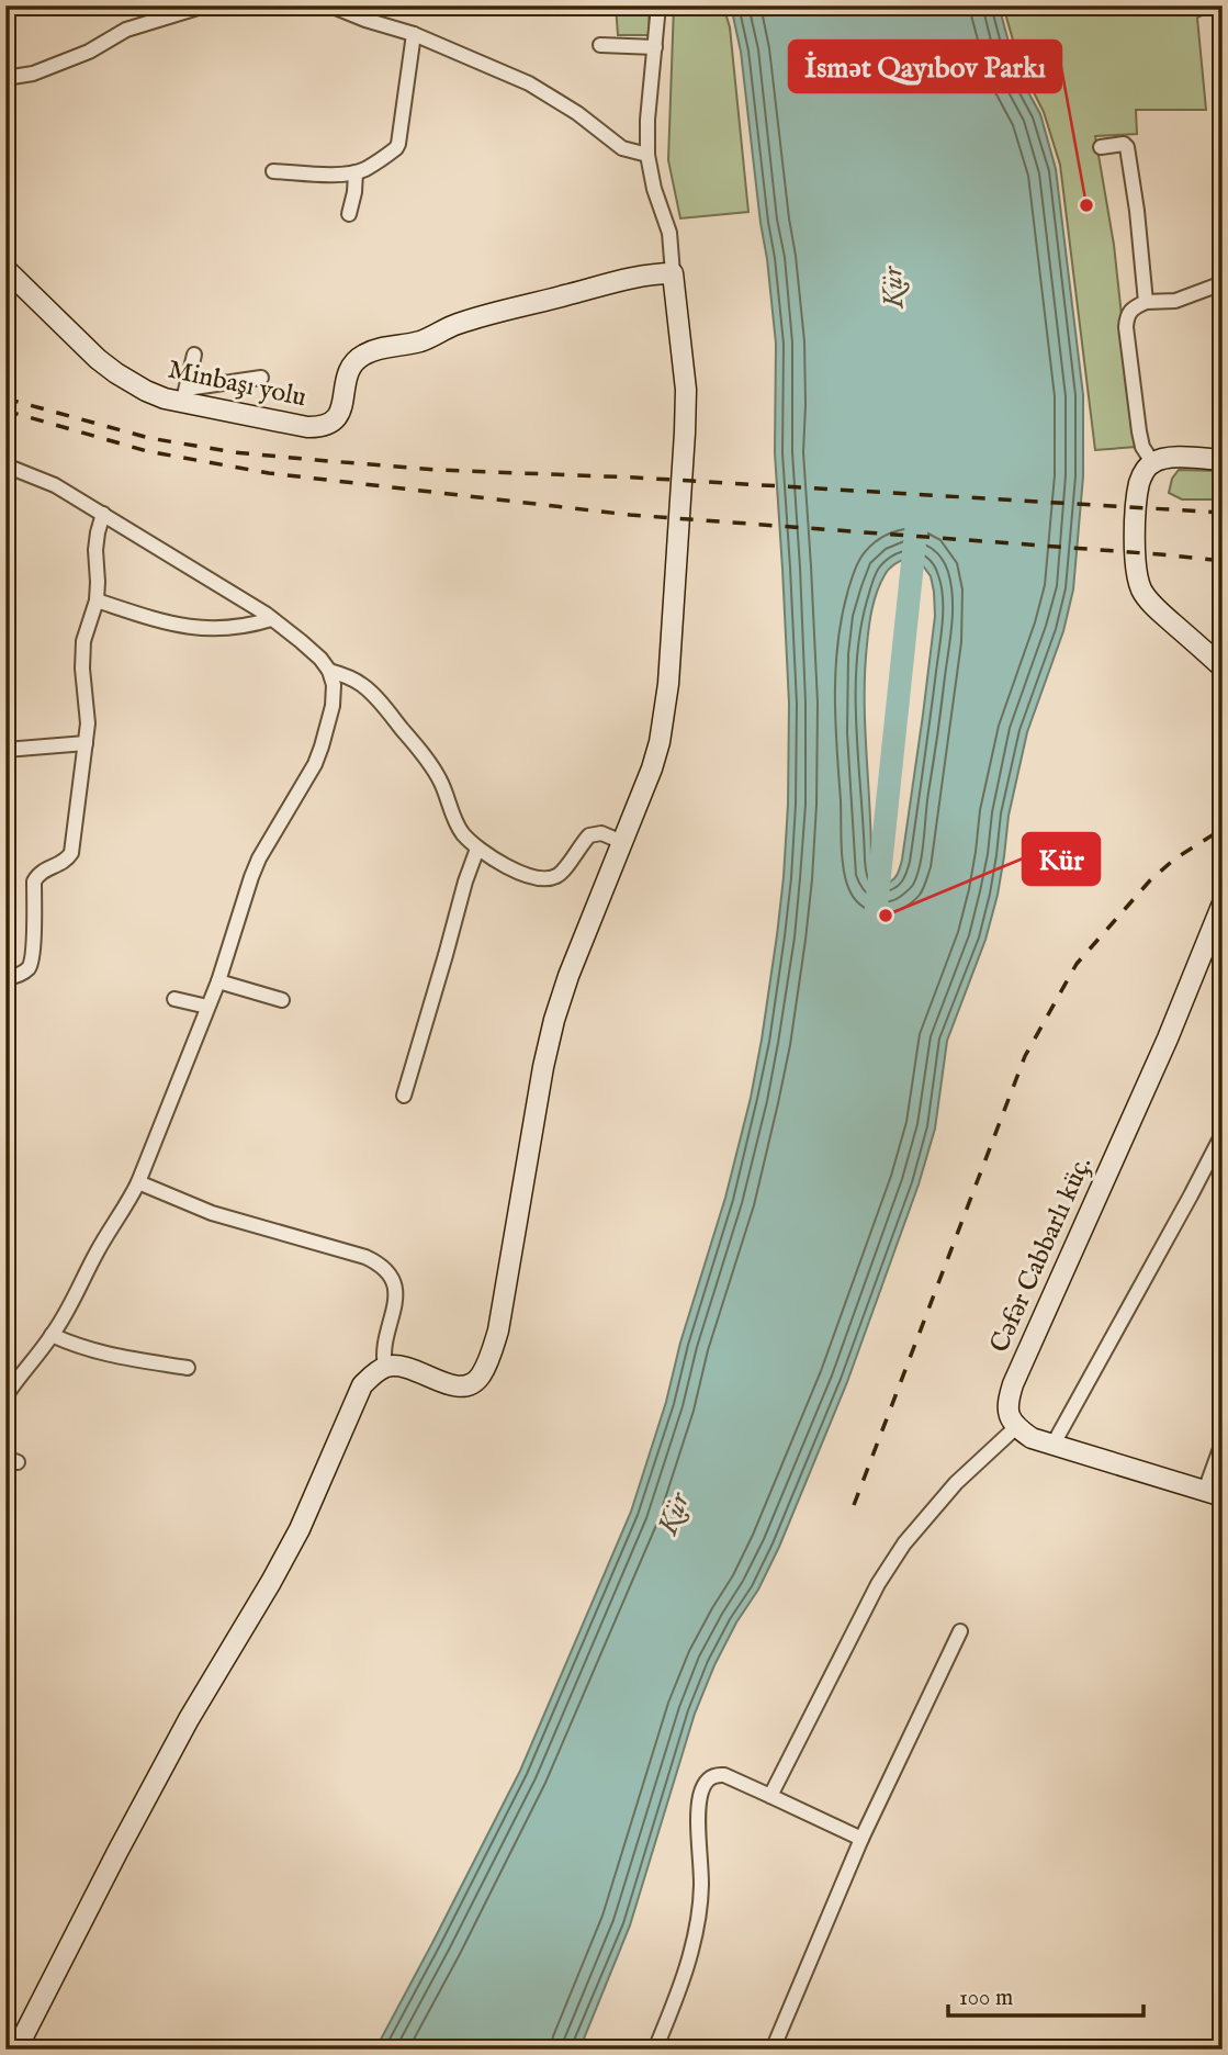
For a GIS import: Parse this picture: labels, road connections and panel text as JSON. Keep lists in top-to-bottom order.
{
  "streets": {
    "street": ["Minbaşı yolu", "Cəfər Cabbarlı küç."]
  },
  "water": ["Kür"],
  "places": ["İsmət Qayıbov Parkı", "Kür"],
  "scale_bar": "100 m"
}
